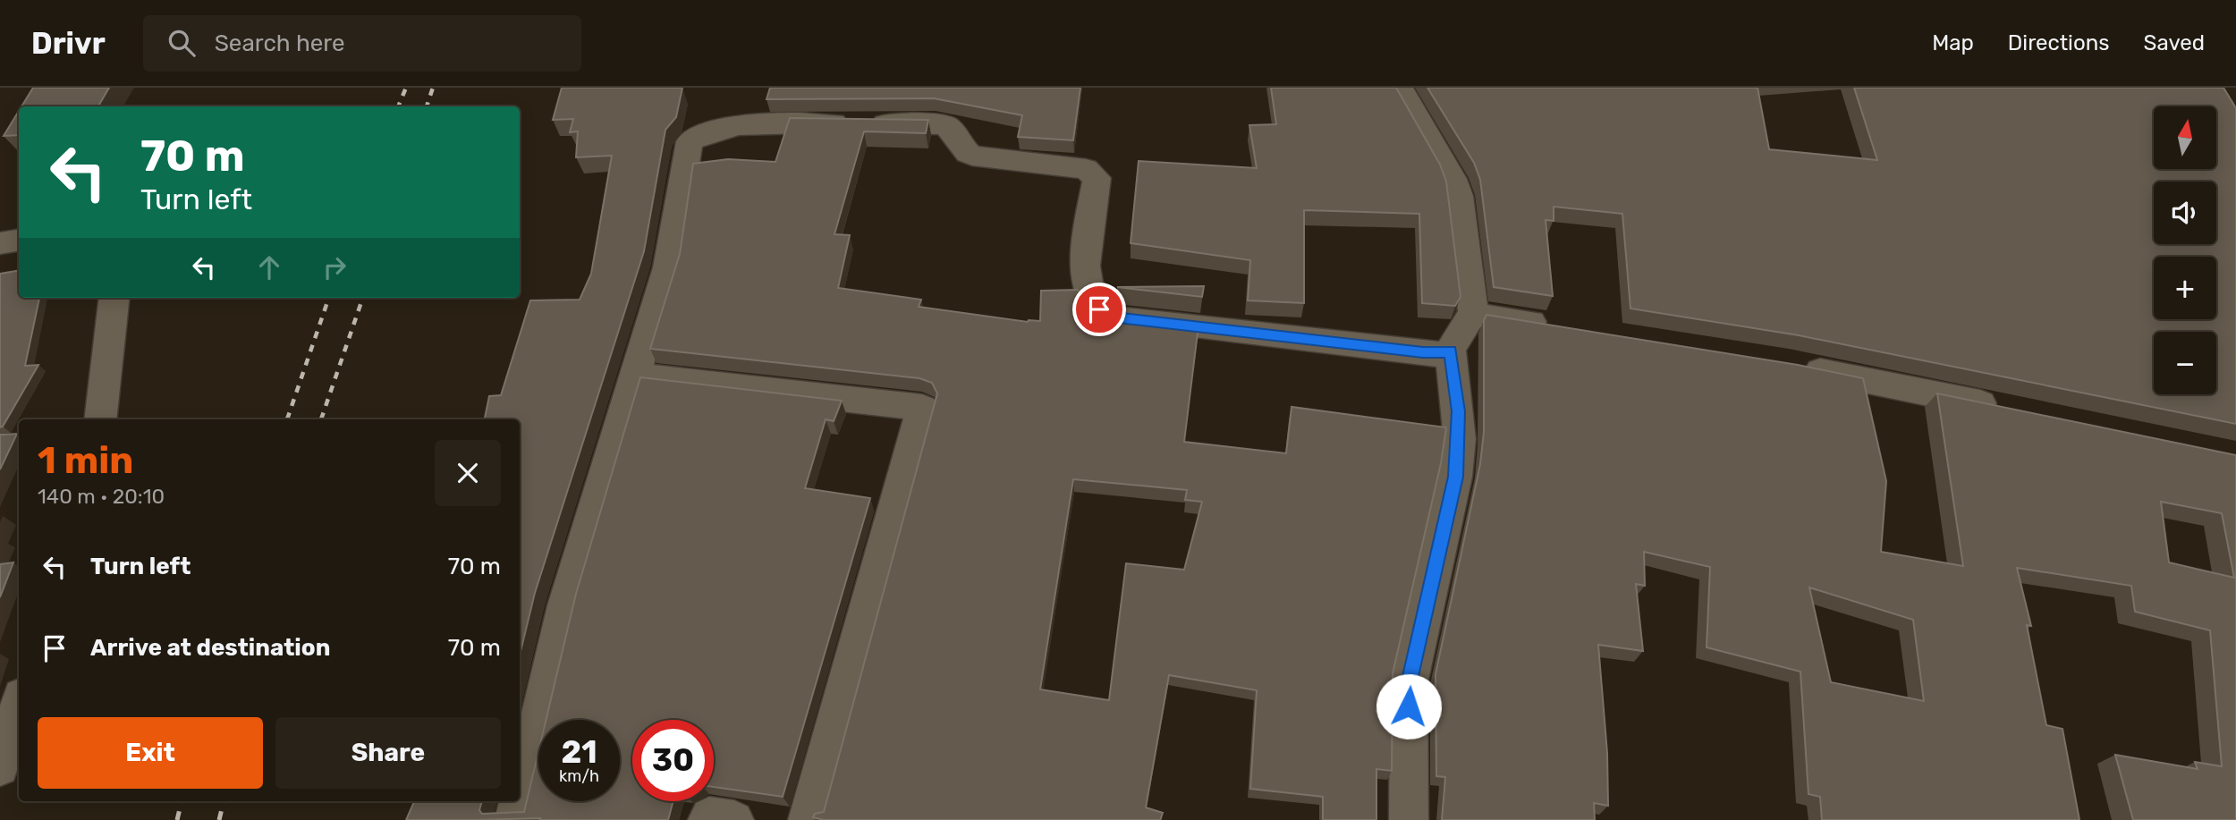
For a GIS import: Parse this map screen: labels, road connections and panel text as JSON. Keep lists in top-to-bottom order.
{
  "north": "top",
  "page": {
    "header": "Drivr",
    "search": "Search here",
    "nav": ["Map", "Directions", "Saved"],
    "map_buttons": ["+", "−"],
    "turn": ["70 m", "Turn left"],
    "heading": ["1 min", "140 m · 20:10"],
    "list": [
      {
        "name": "Turn left",
        "value": "70 m"
      },
      {
        "name": "Arrive at destination",
        "value": "70 m"
      }
    ],
    "buttons": ["Exit", "Share"],
    "speed": "21 km/h",
    "limit": "30"
  }
}
